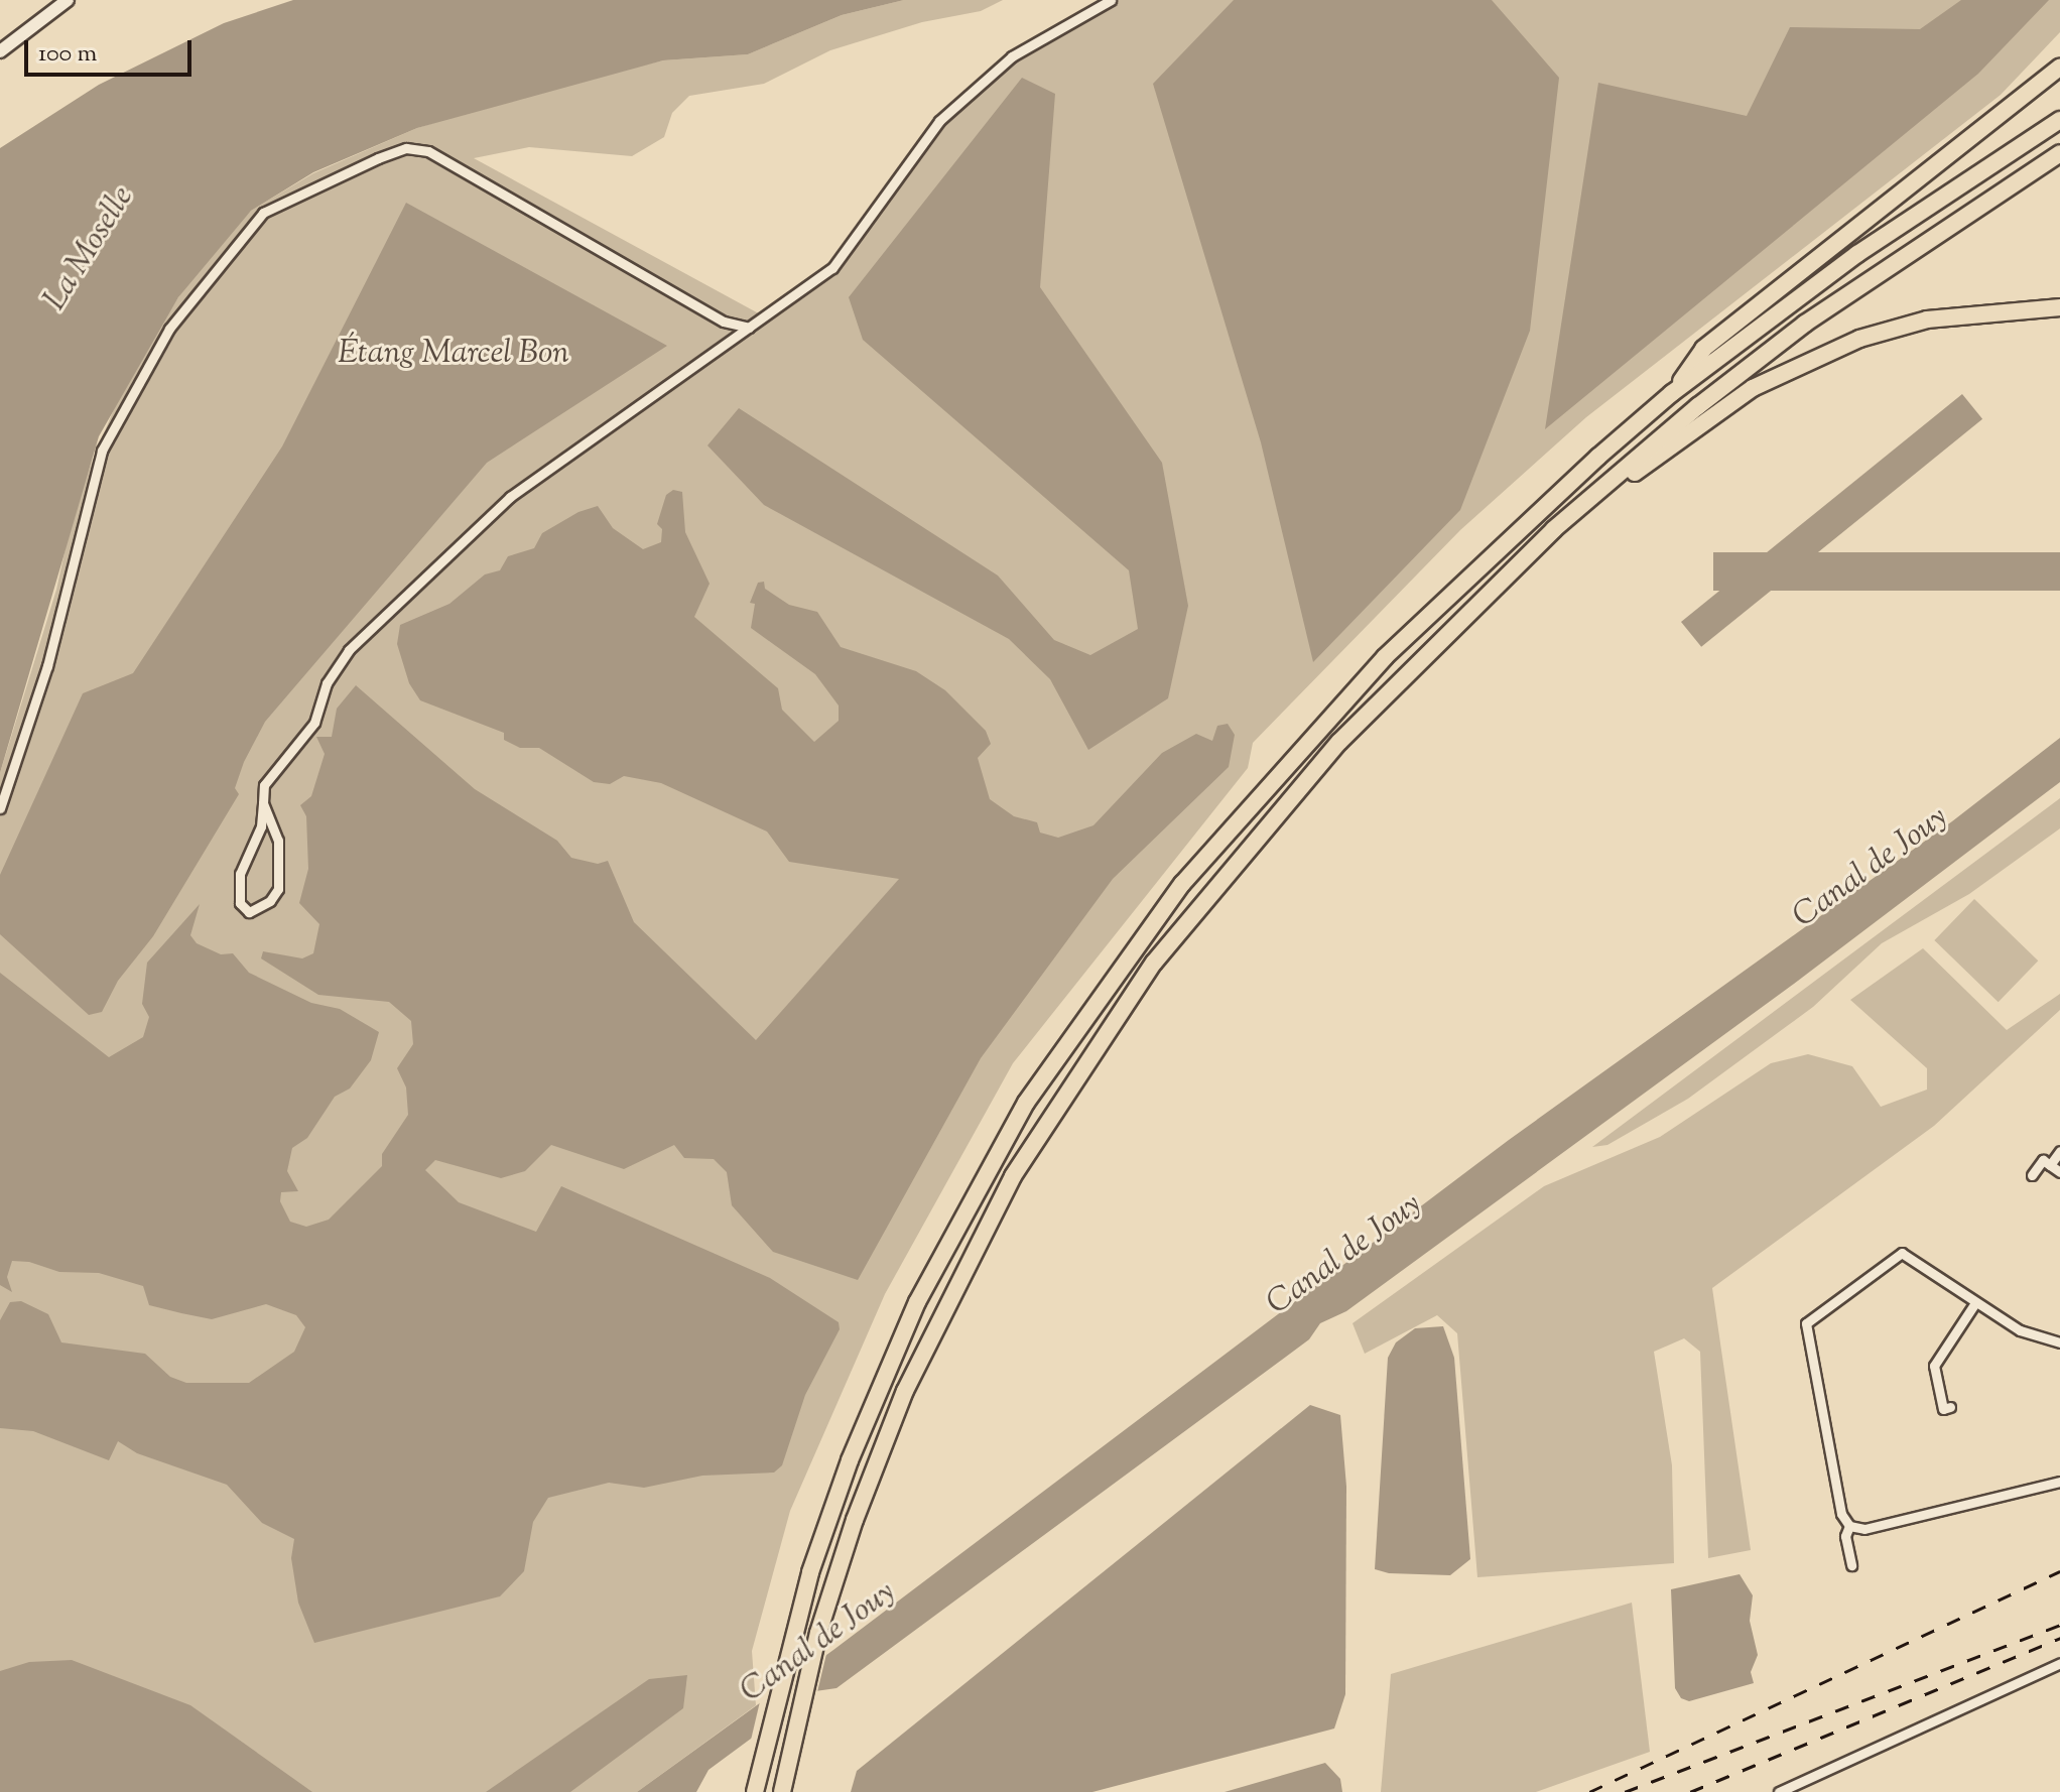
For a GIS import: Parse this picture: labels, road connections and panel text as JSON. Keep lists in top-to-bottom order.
{
  "water": ["La Moselle", "Étang Marcel Bon", "Canal de Jouy"],
  "scale_bar": "100 m"
}
